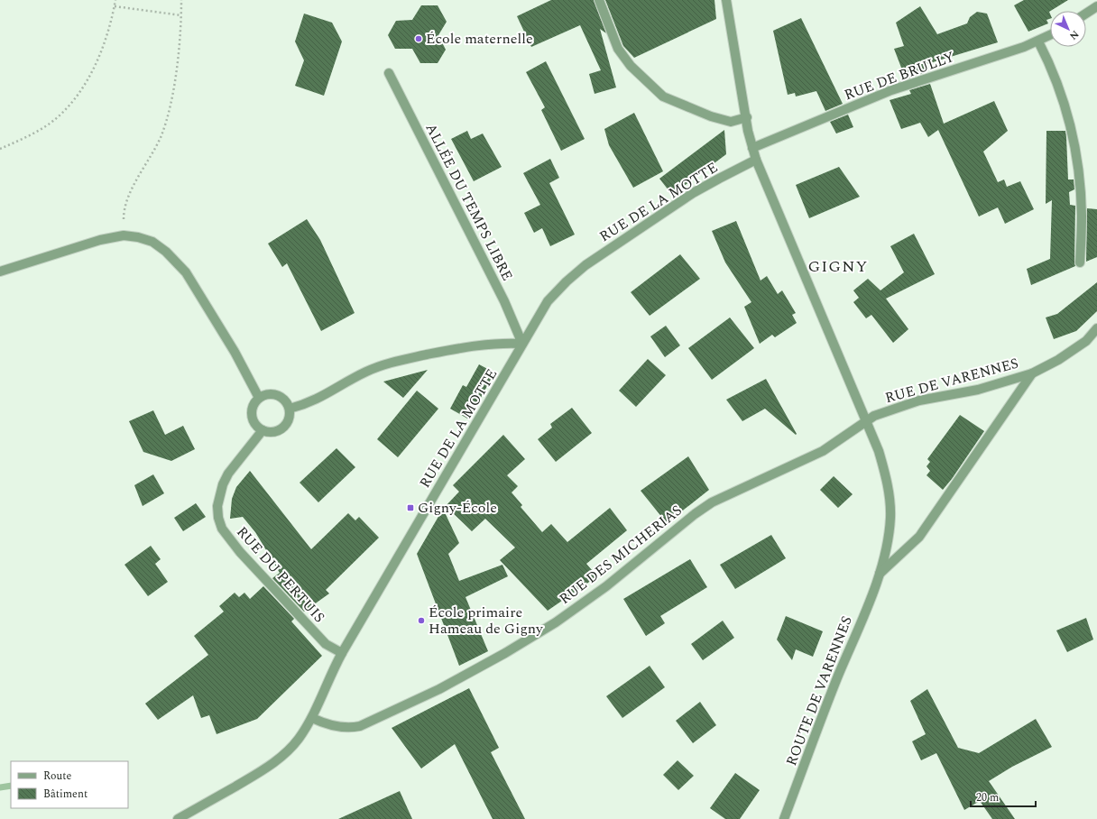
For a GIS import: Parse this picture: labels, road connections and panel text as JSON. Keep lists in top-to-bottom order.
{
  "streets": {
    "street": [
      "RUE DE BRULLY",
      "ALLÉE DU TEMPS LIBRE",
      "RUE DE LA MOTTE",
      "RUE DE VARENNES",
      "RUE DES MICHERIAS",
      "RUE DU PERTUIS",
      "ROUTE DE VARENNES"
    ]
  },
  "crossings": [
    ["ALLÉE DU TEMPS LIBRE", "RUE DE LA MOTTE"],
    ["RUE DE LA MOTTE", "RUE DES MICHERIAS"],
    ["RUE DE LA MOTTE", "RUE DU PERTUIS"],
    ["RUE DE VARENNES", "RUE DES MICHERIAS"]
  ],
  "districts": ["GIGNY"],
  "places": {
    "other": ["École maternelle", "École primaire Hameau de Gigny"],
    "transit": ["Gigny-École"]
  },
  "legend": ["Route", "Bâtiment"],
  "scale_bar": "20 m",
  "north": "bottom right"
}
